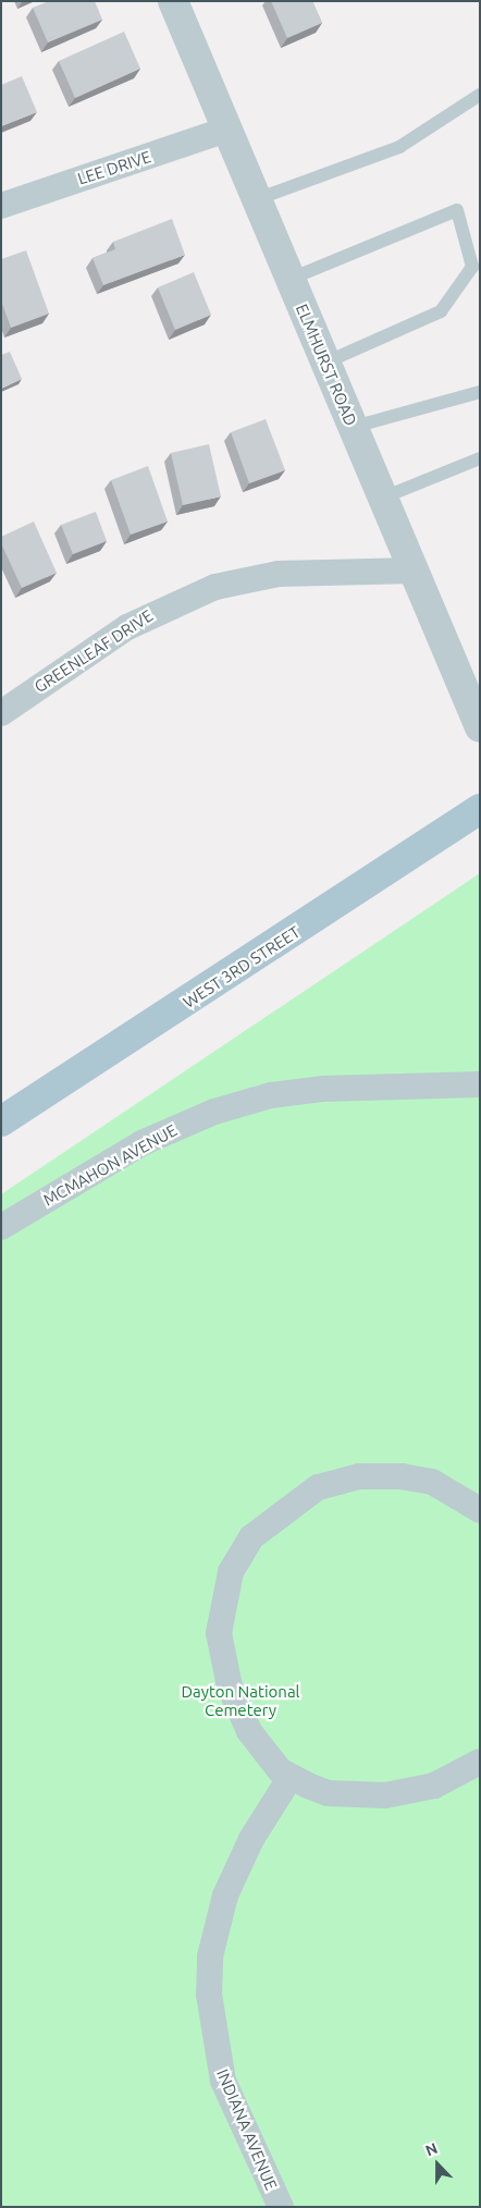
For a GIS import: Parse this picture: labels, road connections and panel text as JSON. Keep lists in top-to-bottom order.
{
  "streets": {
    "main road": ["WEST 3RD STREET"],
    "street": [
      "LEE DRIVE",
      "ELMHURST ROAD",
      "GREENLEAF DRIVE",
      "MCMAHON AVENUE",
      "INDIANA AVENUE"
    ]
  },
  "crossings": [
    ["LEE DRIVE", "ELMHURST ROAD"],
    ["ELMHURST ROAD", "GREENLEAF DRIVE"]
  ],
  "parks": ["Dayton National Cemetery"],
  "north": "top"
}
